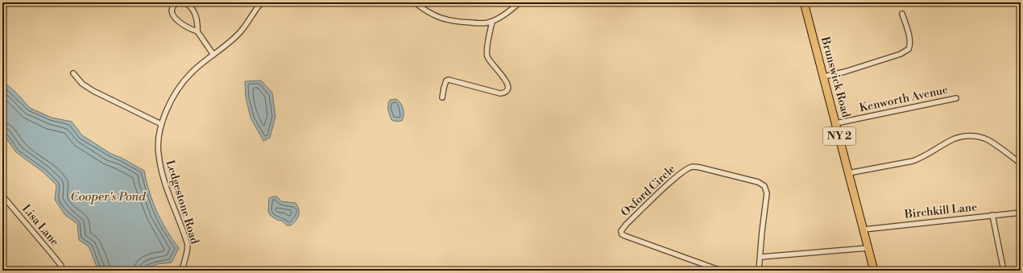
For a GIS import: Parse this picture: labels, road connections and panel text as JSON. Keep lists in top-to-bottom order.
{
  "streets": {
    "main road": ["Brunswick Road", "NY 2"],
    "street": [
      "Kenworth Avenue",
      "Oxford Circle",
      "Ledgestone Road",
      "Birchkill Lane",
      "Lisa Lane"
    ]
  },
  "crossings": [
    ["Brunswick Road", "Kenworth Avenue"],
    ["Brunswick Road", "Birchkill Lane"]
  ],
  "water": ["Cooper's Pond"]
}
